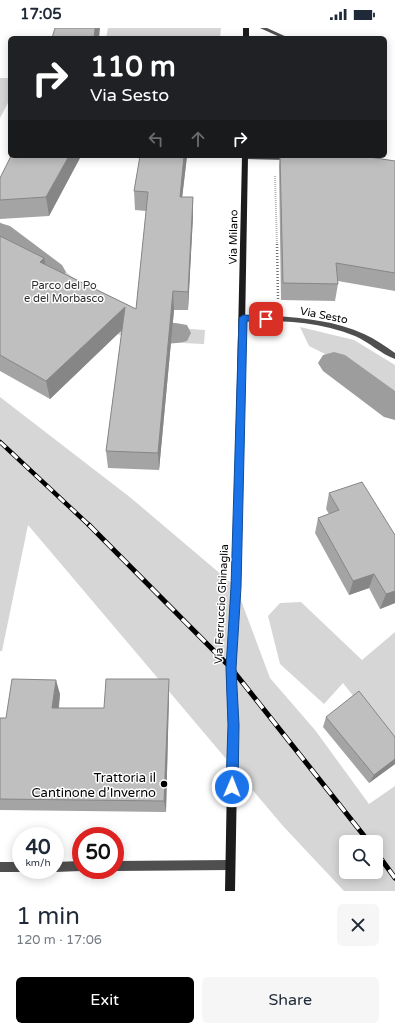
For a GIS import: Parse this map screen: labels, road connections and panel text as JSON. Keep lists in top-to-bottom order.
{
  "streets": {
    "main road": ["Via Milano", "Via Ferruccio Ghinaglia"],
    "street": ["Via Sesto"]
  },
  "crossings": [
    ["Via Milano", "Via Sesto"],
    ["Via Milano", "Via Ferruccio Ghinaglia"],
    ["Via Sesto", "Via Ferruccio Ghinaglia"]
  ],
  "parks": ["Parco del Po e del Morbasco"],
  "places": ["Trattoria il Cantinone d’Inverno"],
  "page": {
    "status": "17:05",
    "turn": ["110 m", "Via Sesto"],
    "speed": "40 km/h",
    "limit": "50",
    "heading": ["1 min", "120 m · 17:06"],
    "buttons": ["Exit", "Share"]
  }
}
